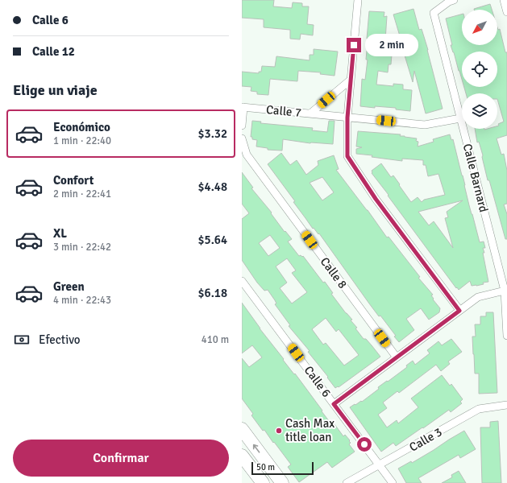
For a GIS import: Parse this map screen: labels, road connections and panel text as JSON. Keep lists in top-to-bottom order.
{
  "streets": {
    "street": [
      "Calle 7",
      "Calle Barnard",
      "Calle 8",
      "Calle 6",
      "Calle 3"
    ]
  },
  "crossings": [
    ["Calle 7", "Calle Barnard"],
    ["Calle 6", "Calle 3"]
  ],
  "places": ["Cash Max title loan"],
  "scale_bar": "50 m",
  "north": "bottom left",
  "page": {
    "banner": ["Calle 6", "Calle 12"],
    "bubble": "2 min",
    "heading": "Elige un viaje",
    "list": [
      {
        "name": "Económico",
        "note": "1 min · 22:40",
        "value": "$3.32"
      },
      {
        "name": "Confort",
        "note": "2 min · 22:41",
        "value": "$4.48"
      },
      {
        "name": "XL",
        "note": "3 min · 22:42",
        "value": "$5.64"
      },
      {
        "name": "Green",
        "note": "4 min · 22:43",
        "value": "$6.18"
      }
    ],
    "pay": ["Efectivo", "410 m"],
    "buttons": "Confirmar",
    "scale": "50 m"
  }
}
